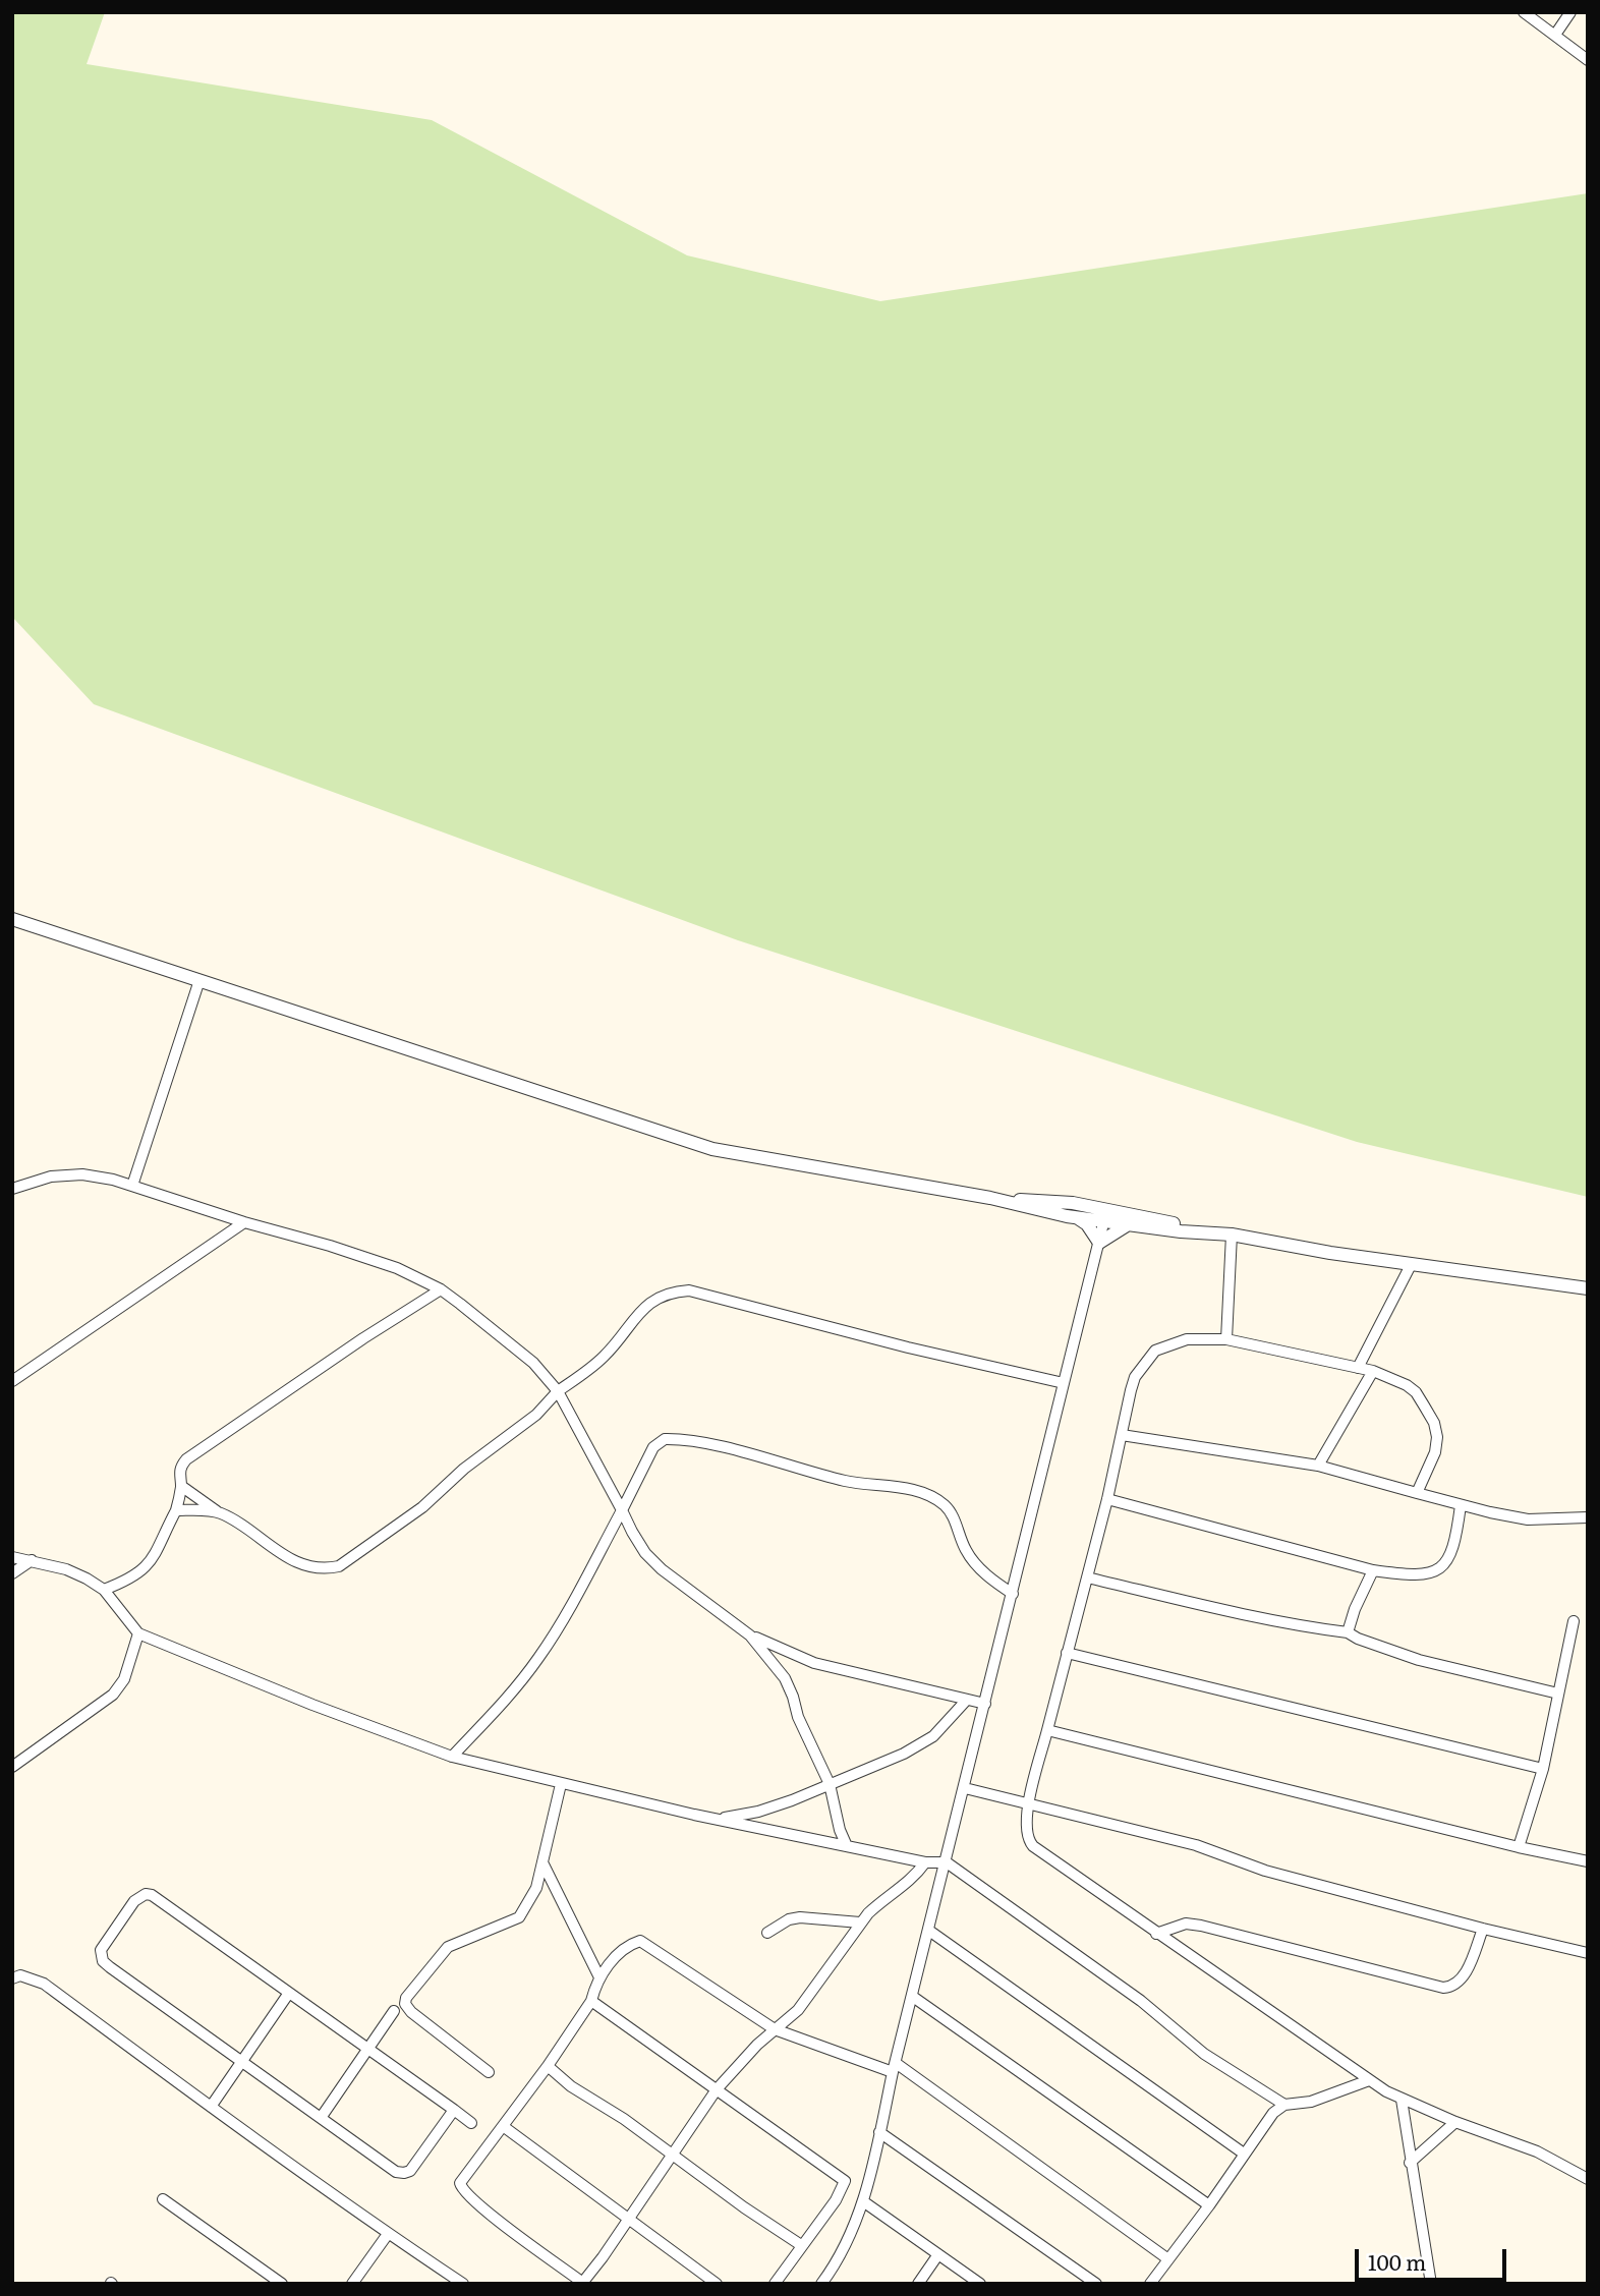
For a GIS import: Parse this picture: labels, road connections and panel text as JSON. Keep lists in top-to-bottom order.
{
  "scale_bar": "100 m"
}
